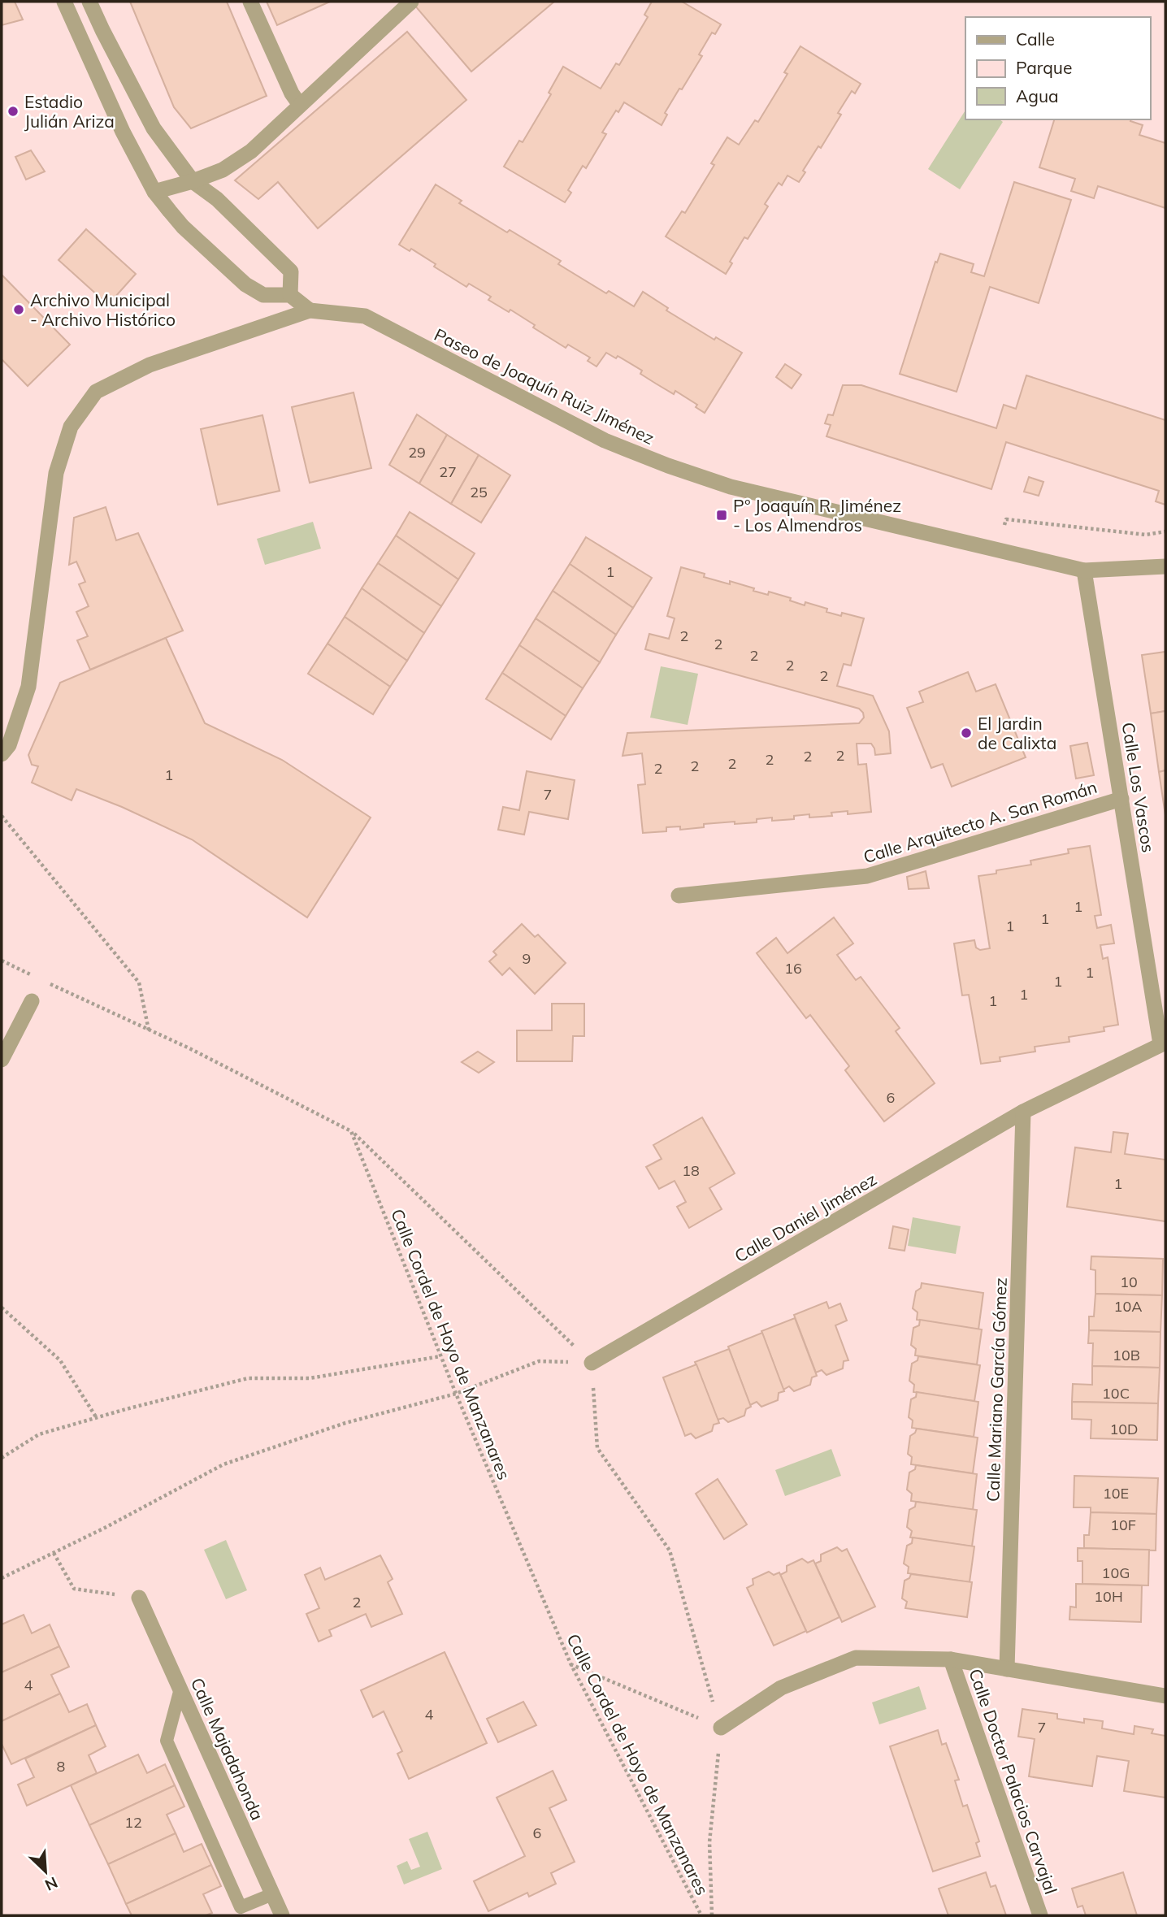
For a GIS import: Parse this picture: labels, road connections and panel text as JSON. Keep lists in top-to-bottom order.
{
  "streets": {
    "street": [
      "Paseo de Joaquín Ruiz Jiménez",
      "Calle Los Vascos",
      "Calle Arquitecto A. San Román",
      "Calle Daniel Jiménez",
      "Calle Mariano García Gómez",
      "Calle Majadahonda",
      "Calle Doctor Palacios Carvajal"
    ],
    "path": ["Calle Cordel de Hoyo de Manzanares"]
  },
  "crossings": [
    ["Paseo de Joaquín Ruiz Jiménez", "Calle Los Vascos"],
    ["Calle Los Vascos", "Calle Arquitecto A. San Román"],
    ["Calle Los Vascos", "Calle Daniel Jiménez"],
    ["Calle Daniel Jiménez", "Calle Mariano García Gómez"],
    ["Calle Mariano García Gómez", "Calle Doctor Palacios Carvajal"]
  ],
  "places": {
    "other": ["Estadio Julián Ariza", "Archivo Municipal - Archivo Histórico", "El Jardin de Calixta"],
    "transit": ["Pº Joaquín R. Jiménez - Los Almendros"]
  },
  "house_numbers": [
    "29",
    "27",
    "25",
    "1",
    "2",
    "2",
    "2",
    "2",
    "2",
    "2",
    "2",
    "2",
    "2",
    "2",
    "2",
    "1",
    "7",
    "1",
    "1",
    "1",
    "9",
    "16",
    "1",
    "1",
    "1",
    "1",
    "6",
    "18",
    "1",
    "10",
    "10A",
    "10B",
    "10C",
    "10D",
    "10E",
    "10F",
    "10G",
    "10H",
    "2",
    "4",
    "4",
    "7",
    "8",
    "12",
    "6"
  ],
  "legend": ["Calle", "Parque", "Agua"],
  "north": "bottom right"
}
